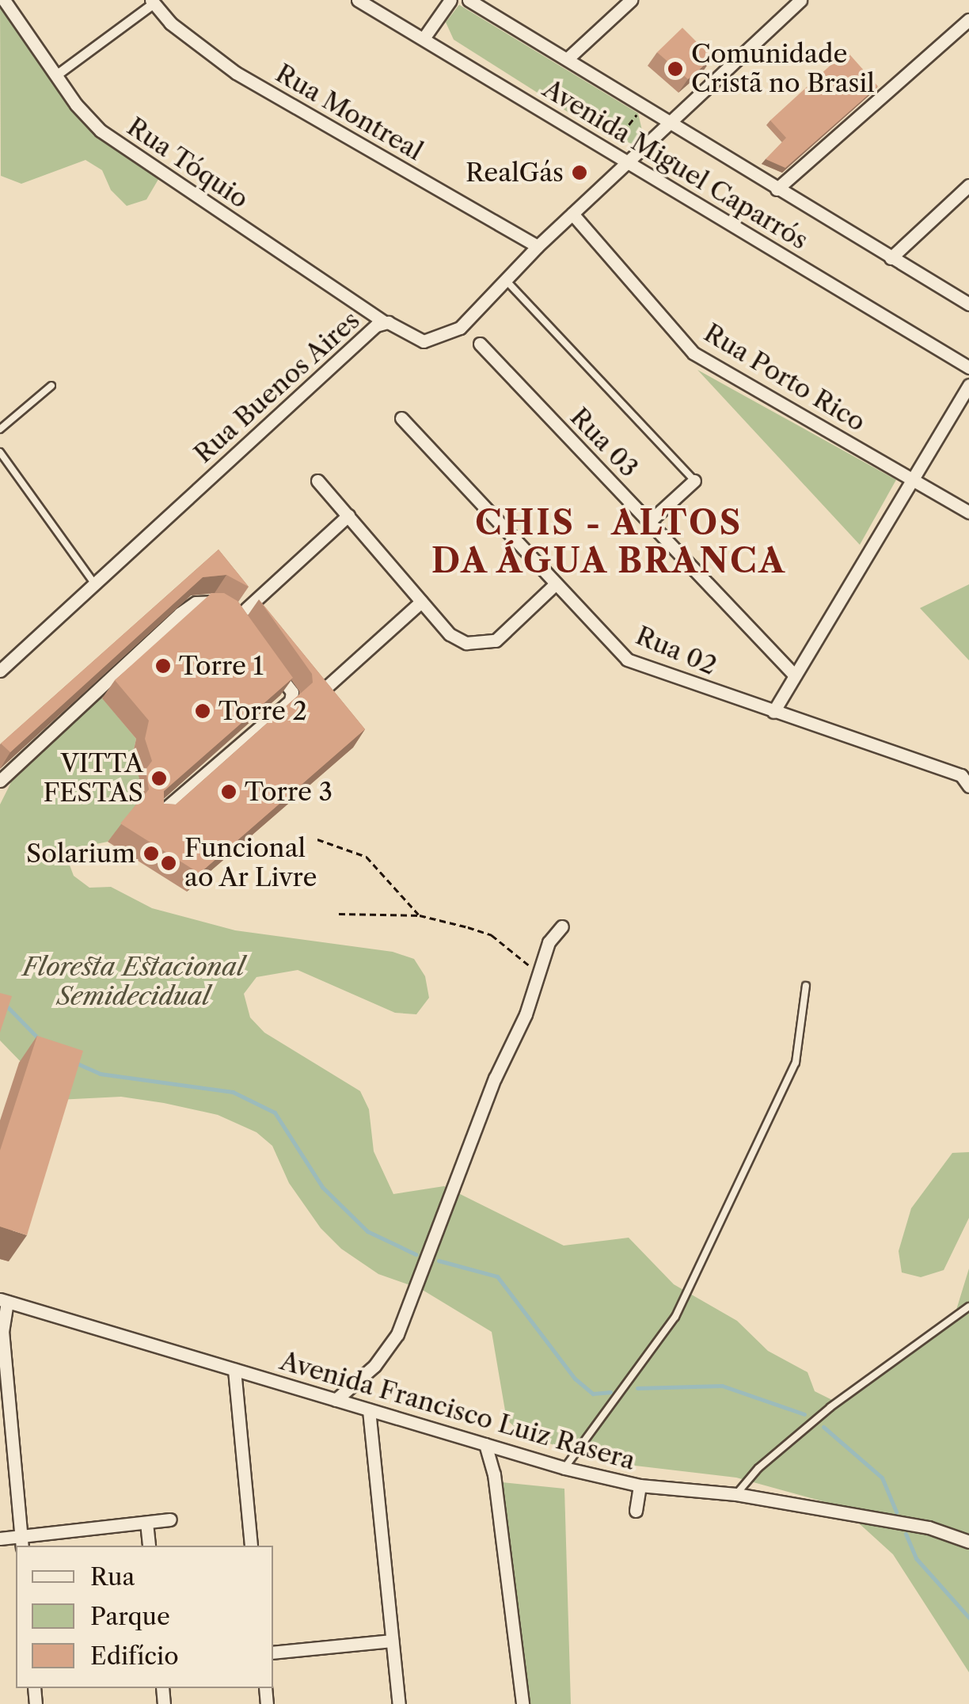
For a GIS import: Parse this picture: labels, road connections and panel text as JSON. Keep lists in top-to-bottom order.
{
  "streets": {
    "street": [
      "Rua Montreal",
      "Rua Tóquio",
      "Avenida Miguel Caparrós",
      "Rua Porto Rico",
      "Rua Buenos Aires",
      "Rua 03",
      "Rua 02",
      "Avenida Francisco Luiz Rasera"
    ]
  },
  "crossings": [
    ["Rua Montreal", "Rua Buenos Aires"],
    ["Rua Tóquio", "Rua Buenos Aires"],
    ["Avenida Miguel Caparrós", "Rua Buenos Aires"],
    ["Rua Porto Rico", "Rua Buenos Aires"]
  ],
  "districts": ["CHIS - ALTOS DA ÁGUA BRANCA"],
  "parks": ["Floresta Estacional Semidecidual"],
  "places": [
    "Comunidade Cristã no Brasil",
    "RealGás",
    "Torre 1",
    "Torre 2",
    "VITTA FESTAS",
    "Torre 3",
    "Solarium",
    "Funcional ao Ar Livre"
  ],
  "legend": ["Rua", "Parque", "Edifício"]
}
